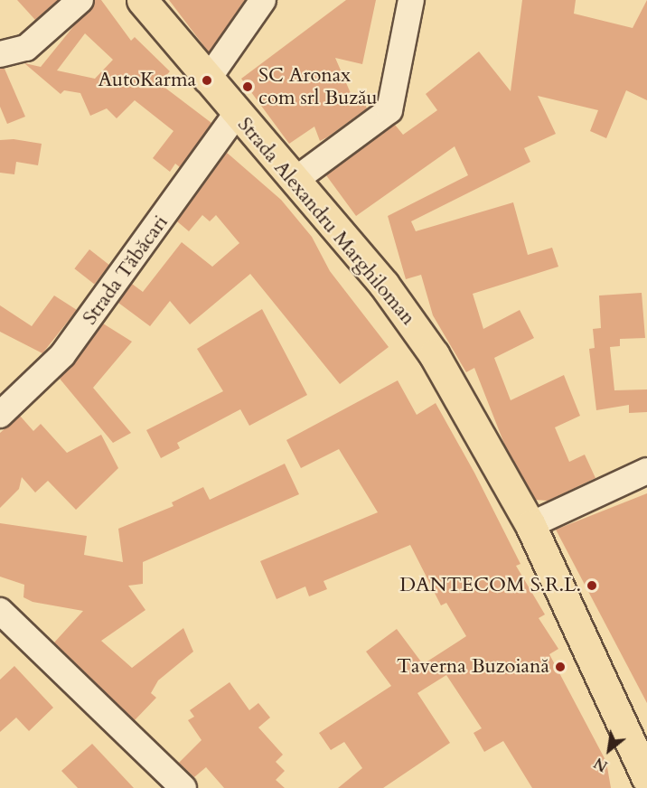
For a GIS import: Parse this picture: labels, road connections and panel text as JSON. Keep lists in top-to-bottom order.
{
  "streets": {
    "main road": ["Strada Alexandru Marghiloman"],
    "street": ["Strada Tăbăcari"]
  },
  "crossings": [
    ["Strada Alexandru Marghiloman", "Strada Tăbăcari"]
  ],
  "places": [
    "AutoKarma",
    "SC Aronax com srl Buzău",
    "DANTECOM S.R.L.",
    "Taverna Buzoiană"
  ],
  "north": "bottom left"
}
